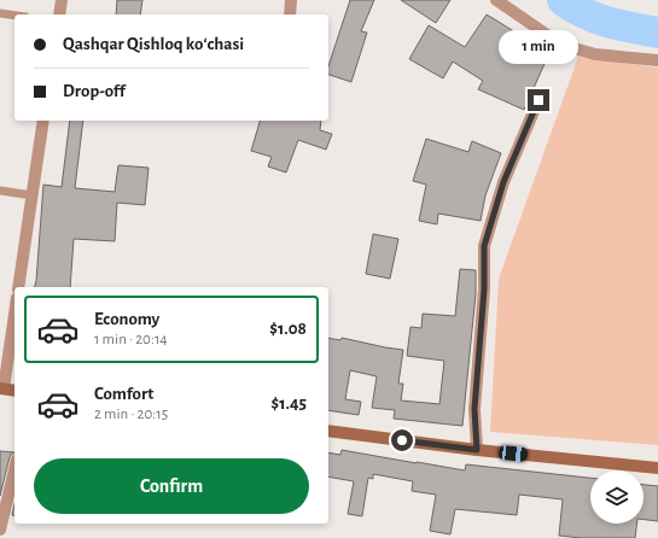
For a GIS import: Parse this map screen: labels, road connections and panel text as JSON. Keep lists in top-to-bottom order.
{
  "page": {
    "banner": ["Qashqar Qishloq koʻchasi", "Drop-off"],
    "bubble": "1 min",
    "list": [
      {
        "name": "Economy",
        "note": "1 min · 20:14",
        "value": "$1.08"
      },
      {
        "name": "Comfort",
        "note": "2 min · 20:15",
        "value": "$1.45"
      }
    ],
    "buttons": "Confirm"
  }
}
